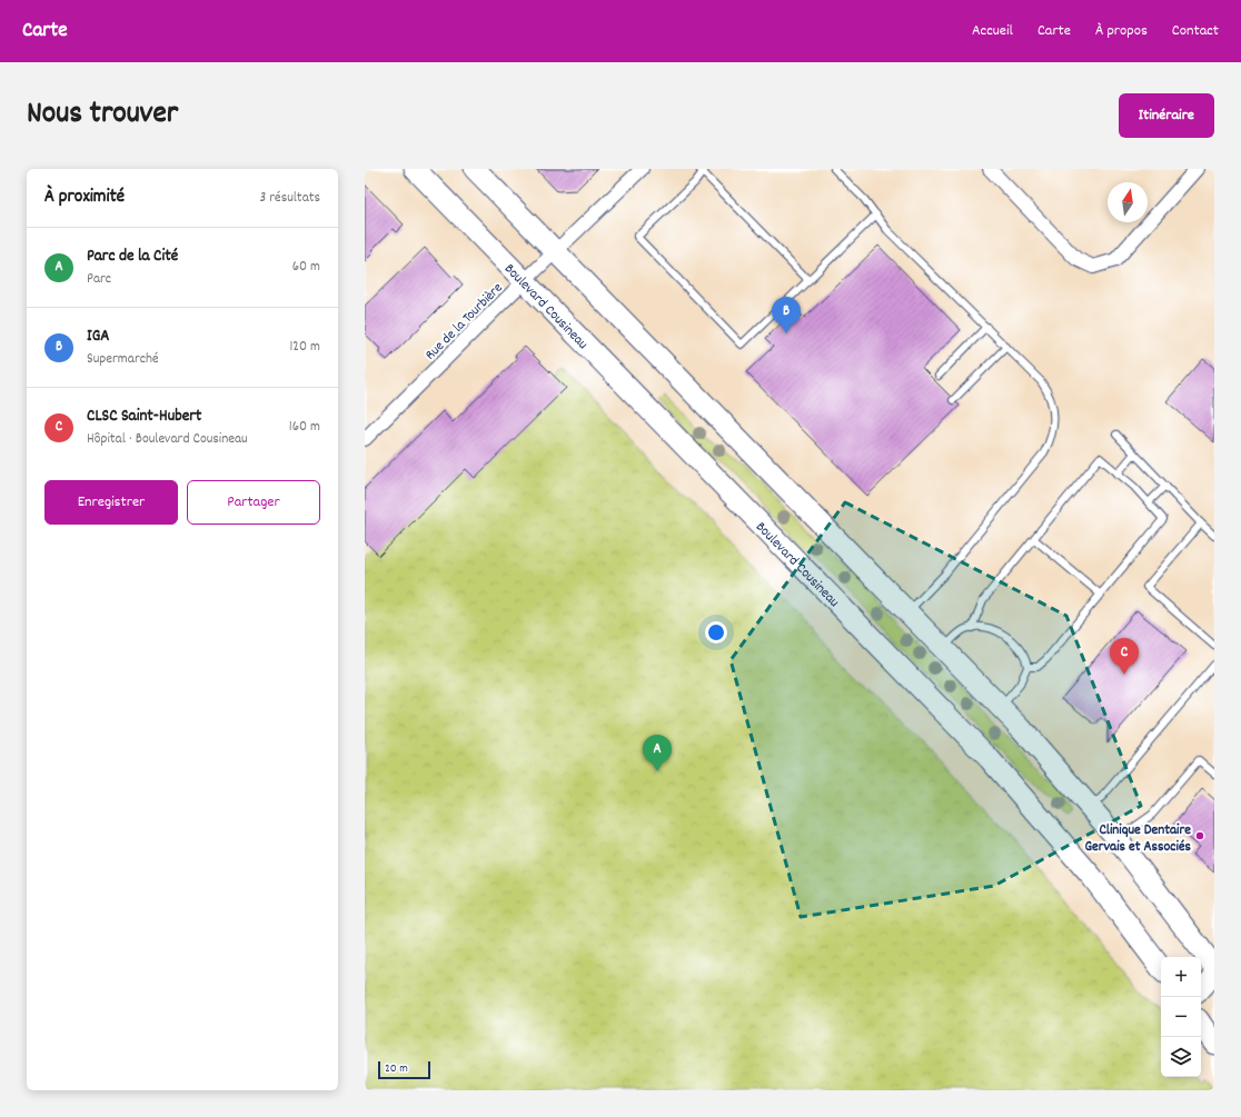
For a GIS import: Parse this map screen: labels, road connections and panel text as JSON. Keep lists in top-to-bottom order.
{
  "streets": {
    "main road": ["Boulevard Cousineau"],
    "street": ["Rue de la Tourbière"]
  },
  "crossings": [
    ["Boulevard Cousineau", "Rue de la Tourbière"]
  ],
  "places": ["Clinique Dentaire Gervais et Associés"],
  "scale_bar": "20 m",
  "north": "top",
  "page": {
    "header": "Carte",
    "nav": [
      "Accueil",
      "Carte",
      "À propos",
      "Contact"
    ],
    "title": "Nous trouver",
    "buttons": [
      "Itinéraire",
      ["Enregistrer", "Partager"]
    ],
    "heading": ["À proximité", "3 résultats"],
    "list": [
      {
        "mark": "A",
        "name": "Parc de la Cité",
        "note": "Parc",
        "value": "60 m"
      },
      {
        "mark": "B",
        "name": "IGA",
        "note": "Supermarché",
        "value": "120 m"
      },
      {
        "mark": "C",
        "name": "CLSC Saint-Hubert",
        "note": "Hôpital · Boulevard Cousineau",
        "value": "160 m"
      }
    ],
    "pins": ["B", "C", "A"],
    "map_buttons": ["+", "−"],
    "scale": "20 m"
  }
}
